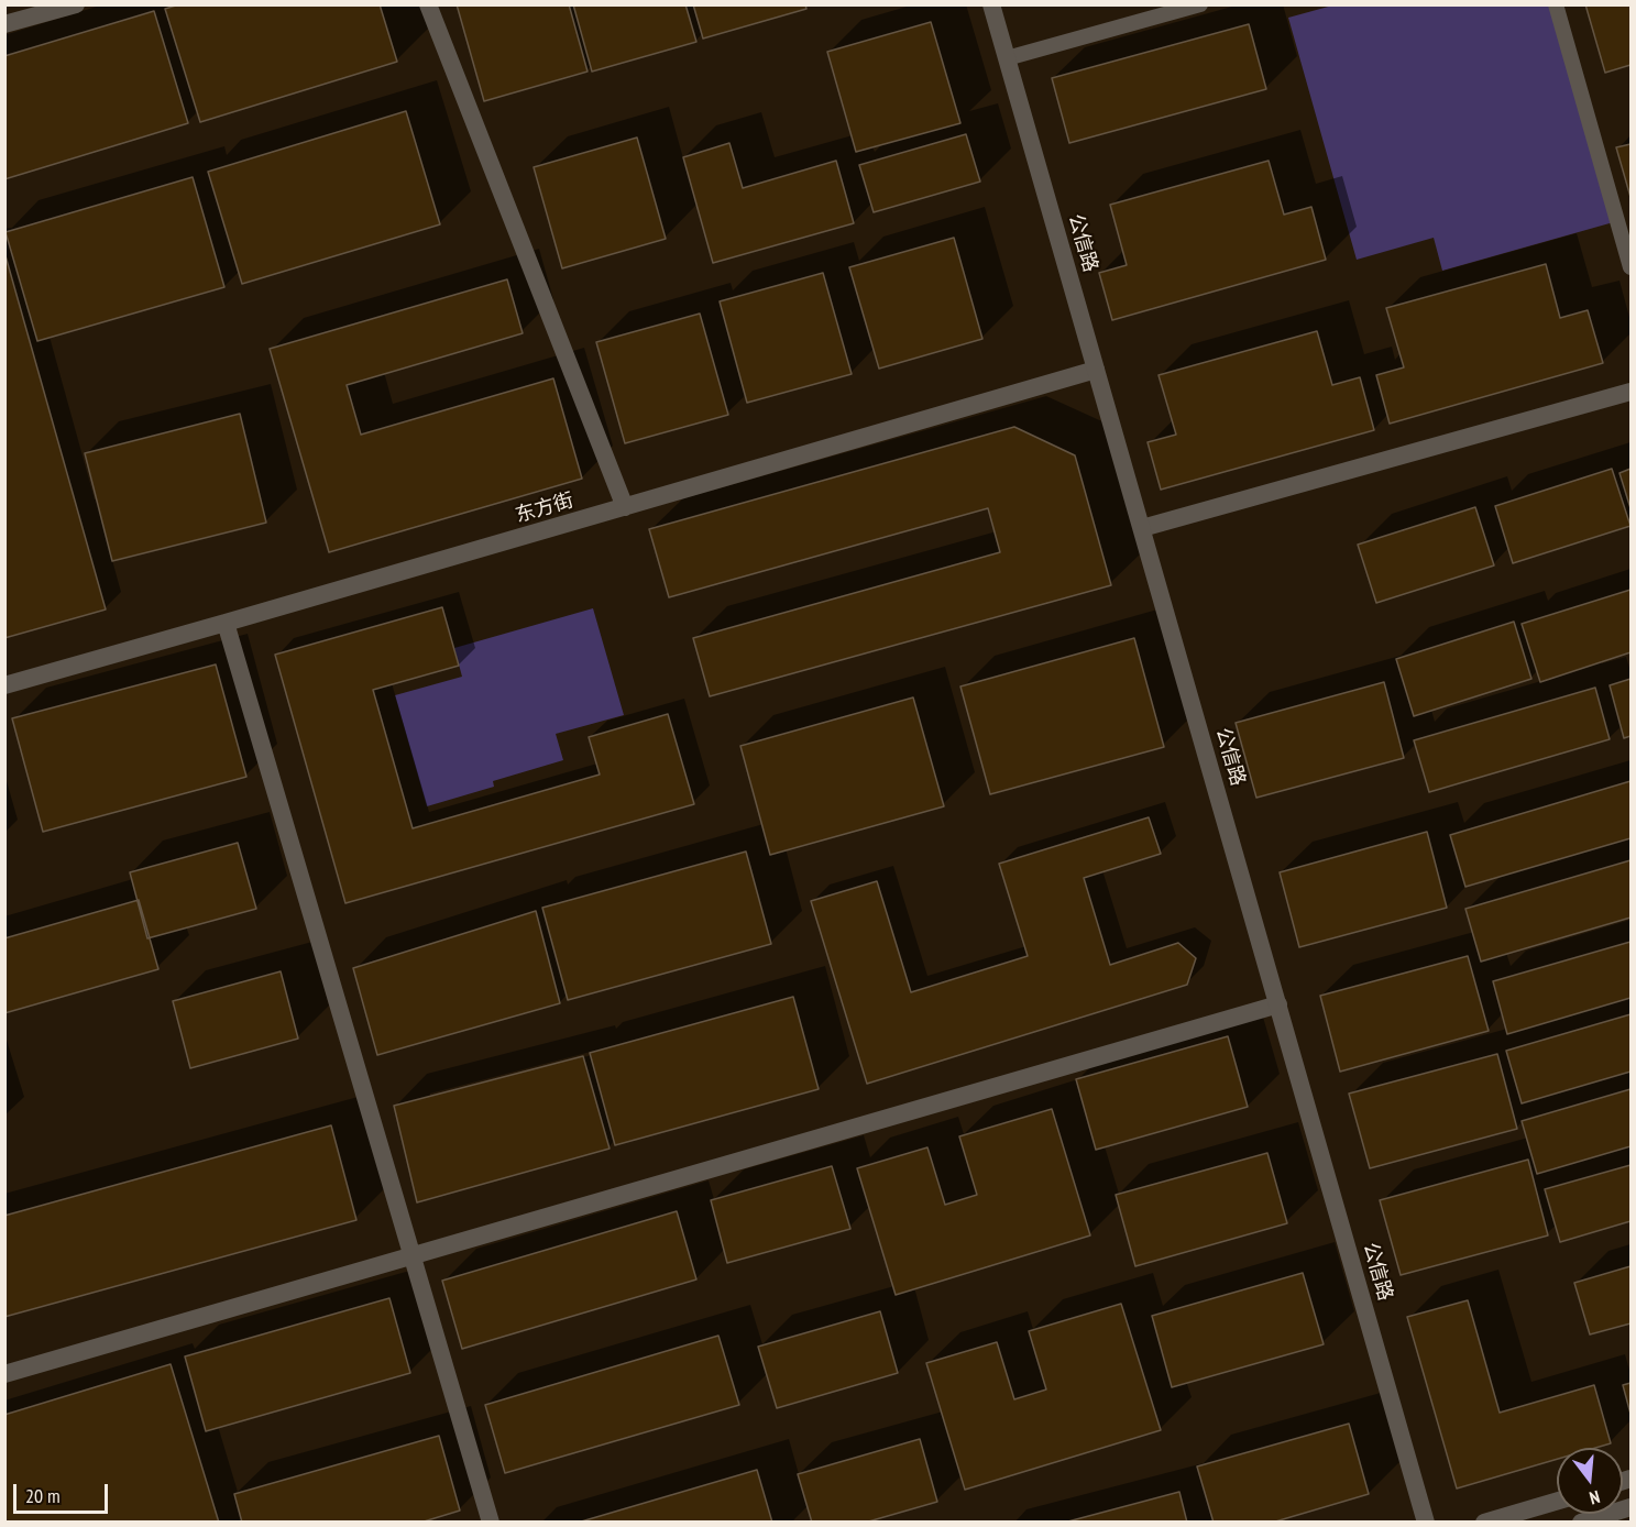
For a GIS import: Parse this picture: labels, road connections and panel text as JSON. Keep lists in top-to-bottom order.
{
  "streets": {
    "street": ["公信路", "东方街"]
  },
  "crossings": [
    ["公信路", "东方街"]
  ],
  "scale_bar": "20 m",
  "north": "bottom"
}
